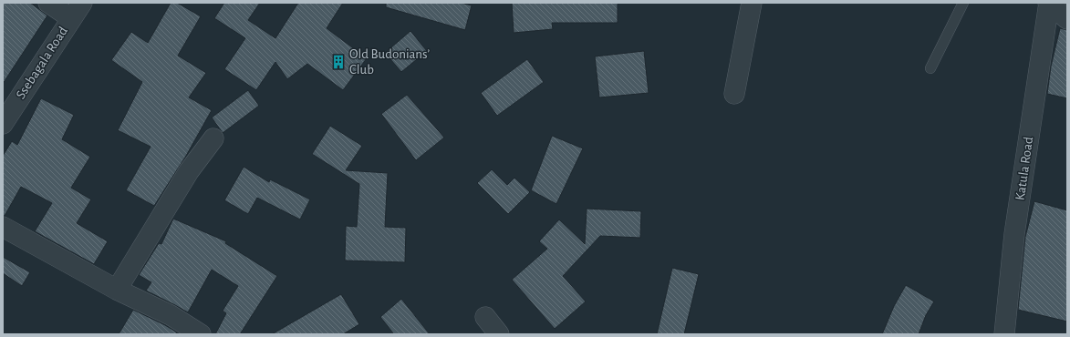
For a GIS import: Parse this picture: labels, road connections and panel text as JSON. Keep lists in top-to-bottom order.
{
  "streets": {
    "street": ["Ssebagala Road", "Katula Road"]
  },
  "places": {
    "building": ["Old Budonians’ Club"]
  }
}
